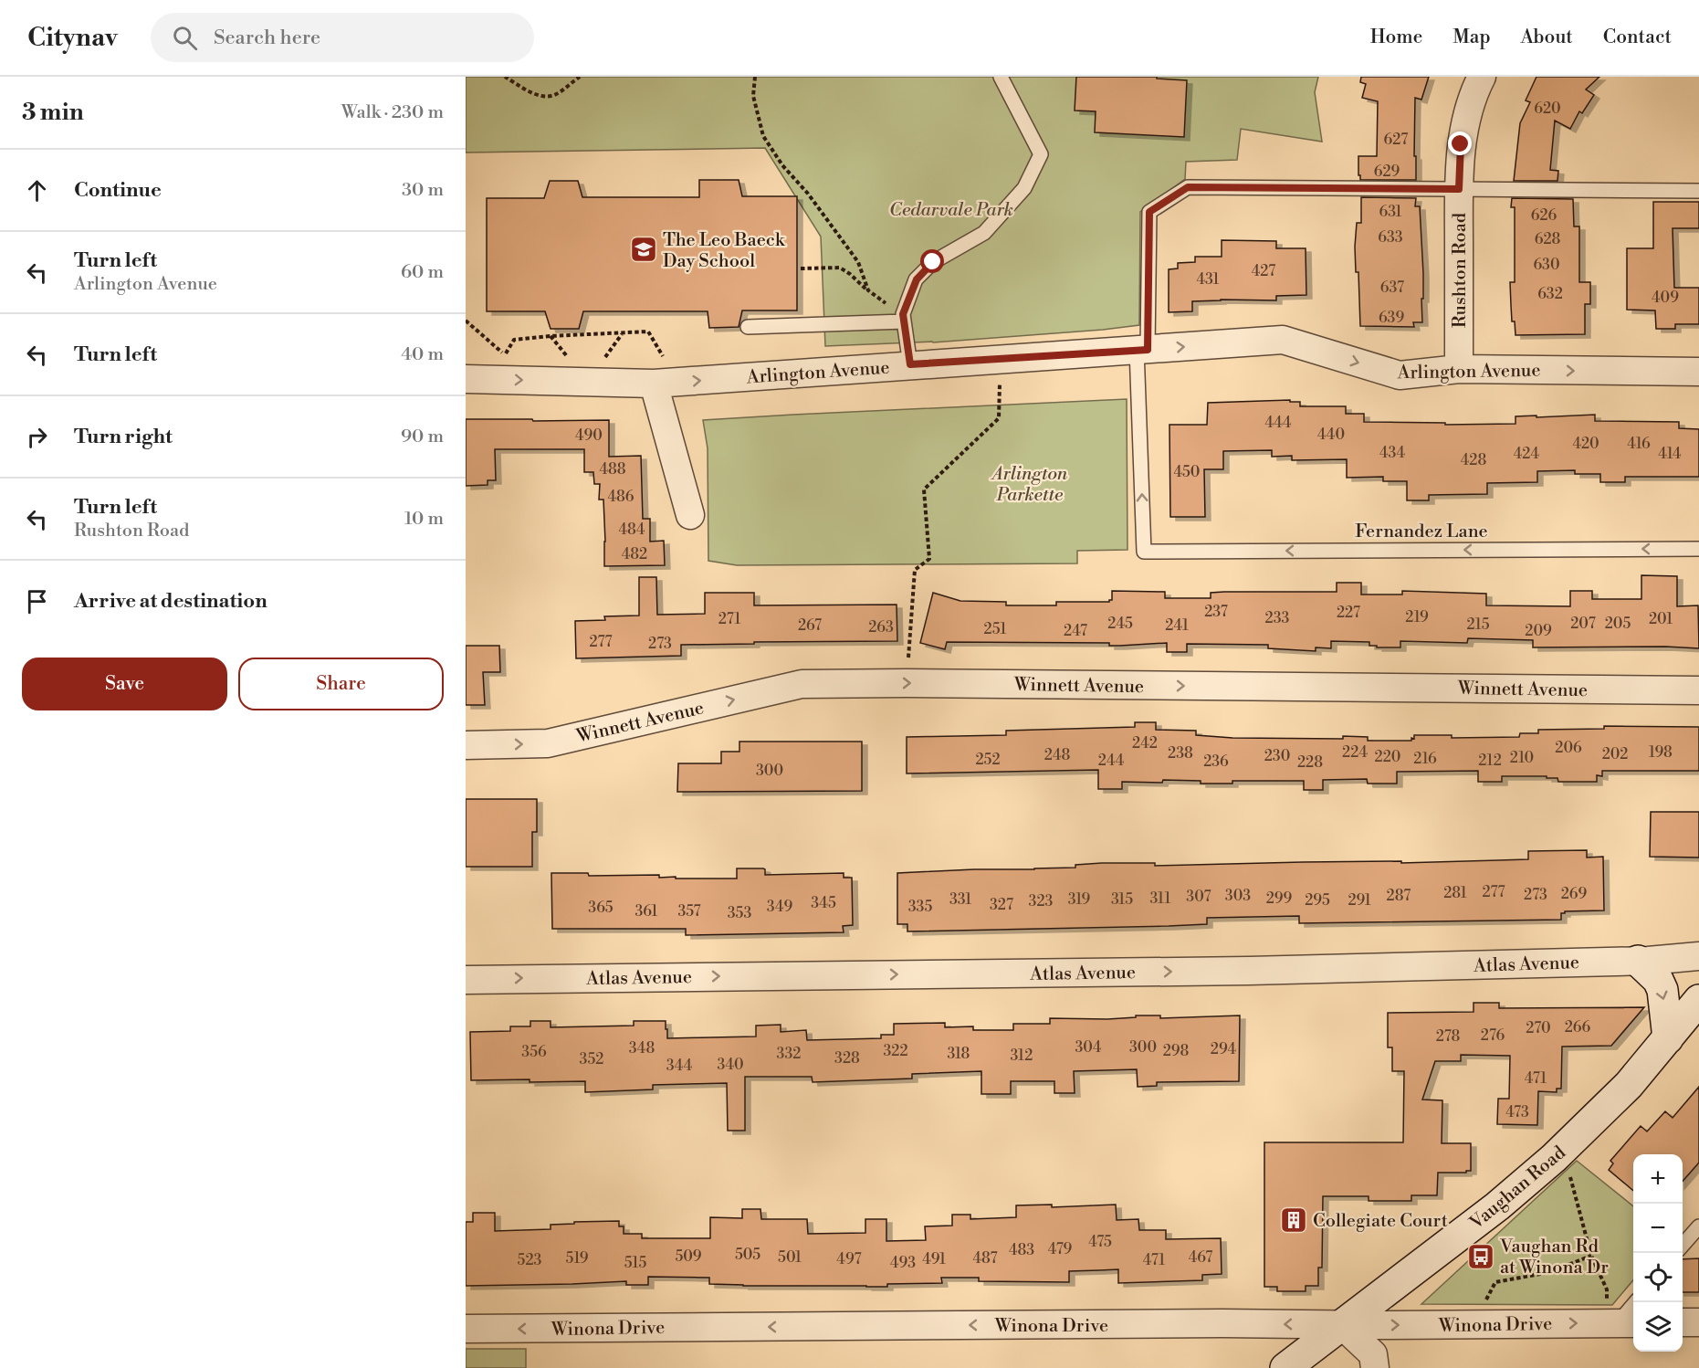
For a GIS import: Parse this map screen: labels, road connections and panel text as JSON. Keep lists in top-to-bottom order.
{
  "streets": {
    "street": [
      "Rushton Road",
      "Arlington Avenue",
      "Winnett Avenue",
      "Atlas Avenue",
      "Vaughan Road",
      "Winona Drive"
    ],
    "lane": ["Fernandez Lane"]
  },
  "crossings": [
    ["Rushton Road", "Arlington Avenue"],
    ["Arlington Avenue", "Fernandez Lane"],
    ["Vaughan Road", "Winona Drive"]
  ],
  "one_way": ["Arlington Avenue", "Winnett Avenue", "Atlas Avenue"],
  "parks": ["Cedarvale Park", "Arlington Parkette"],
  "places": {
    "school or university": ["The Leo Baeck Day School"],
    "building": ["Collegiate Court"],
    "bus stop": ["Vaughan Rd at Winona Dr"]
  },
  "house_numbers": [
    "620",
    "627",
    "629",
    "631",
    "626",
    "633",
    "628",
    "630",
    "427",
    "431",
    "637",
    "632",
    "409",
    "639",
    "444",
    "440",
    "490",
    "420",
    "416",
    "434",
    "424",
    "414",
    "428",
    "488",
    "450",
    "486",
    "484",
    "482",
    "237",
    "227",
    "219",
    "233",
    "271",
    "201",
    "245",
    "207",
    "205",
    "215",
    "267",
    "241",
    "263",
    "251",
    "247",
    "209",
    "277",
    "273",
    "242",
    "206",
    "224",
    "198",
    "238",
    "202",
    "248",
    "230",
    "220",
    "210",
    "216",
    "252",
    "244",
    "212",
    "236",
    "228",
    "300",
    "277",
    "281",
    "269",
    "273",
    "303",
    "287",
    "307",
    "311",
    "299",
    "331",
    "319",
    "315",
    "295",
    "291",
    "323",
    "345",
    "327",
    "349",
    "335",
    "365",
    "361",
    "357",
    "353",
    "266",
    "270",
    "276",
    "278",
    "304",
    "300",
    "348",
    "294",
    "322",
    "298",
    "356",
    "332",
    "318",
    "312",
    "328",
    "352",
    "340",
    "344",
    "471",
    "473",
    "475",
    "479",
    "483",
    "505",
    "509",
    "501",
    "467",
    "519",
    "487",
    "497",
    "491",
    "523",
    "471",
    "515",
    "493"
  ],
  "page": {
    "header": "Citynav",
    "search": "Search here",
    "nav": [
      "Home",
      "Map",
      "About",
      "Contact"
    ],
    "heading": ["3 min", "Walk · 230 m"],
    "list": [
      ["Continue", "30 m"],
      ["Turn left", "Arlington Avenue", "60 m"],
      ["Turn left", "40 m"],
      ["Turn right", "90 m"],
      ["Turn left", "Rushton Road", "10 m"],
      "Arrive at destination"
    ],
    "buttons": ["Save", "Share"],
    "map_buttons": ["+", "−"]
  }
}
